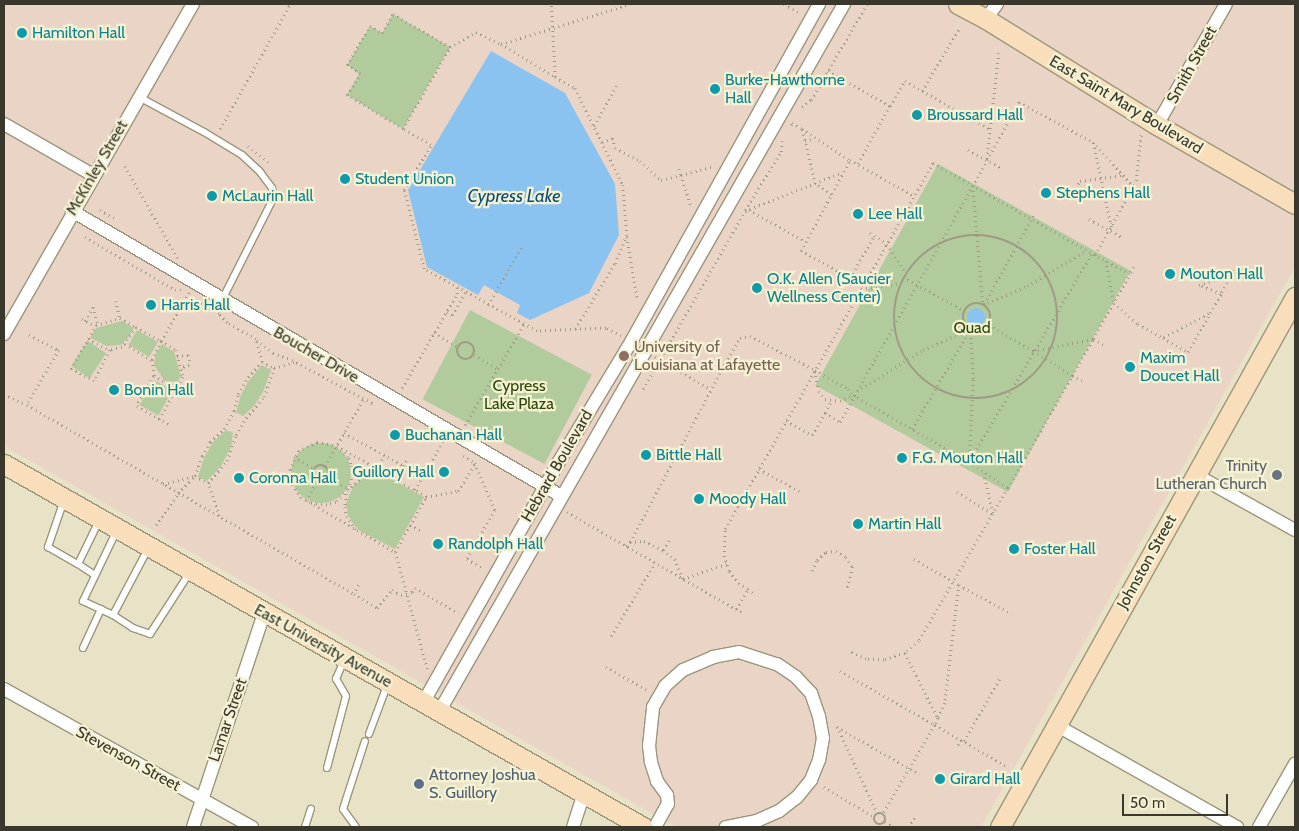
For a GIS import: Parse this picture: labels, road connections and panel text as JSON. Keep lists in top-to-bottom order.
{
  "streets": {
    "main road": ["East Saint Mary Boulevard", "Johnston Street", "East University Avenue"],
    "street": [
      "Smith Street",
      "McKinley Street",
      "Boucher Drive",
      "Hebrard Boulevard",
      "Lamar Street",
      "Stevenson Street"
    ]
  },
  "crossings": [
    ["Smith Street", "East Saint Mary Boulevard"],
    ["McKinley Street", "Boucher Drive"],
    ["Boucher Drive", "Hebrard Boulevard"],
    ["Hebrard Boulevard", "East University Avenue"],
    ["East University Avenue", "Lamar Street"],
    ["Lamar Street", "Stevenson Street"]
  ],
  "water": ["Cypress Lake"],
  "parks": ["Quad", "Cypress Lake Plaza"],
  "places": [
    "Hamilton Hall",
    "Burke-Hawthorne Hall",
    "Broussard Hall",
    "Student Union",
    "Stephens Hall",
    "McLaurin Hall",
    "Lee Hall",
    "Mouton Hall",
    "O.K. Allen (Saucier Wellness Center)",
    "Harris Hall",
    "University of Louisiana at Lafayette",
    "Maxim Doucet Hall",
    "Bonin Hall",
    "Buchanan Hall",
    "Bittle Hall",
    "F.G. Mouton Hall",
    "Guillory Hall",
    "Trinity Lutheran Church",
    "Coronna Hall",
    "Moody Hall",
    "Martin Hall",
    "Randolph Hall",
    "Foster Hall",
    "Girard Hall",
    "Attorney Joshua S. Guillory"
  ],
  "scale_bar": "50 m"
}
